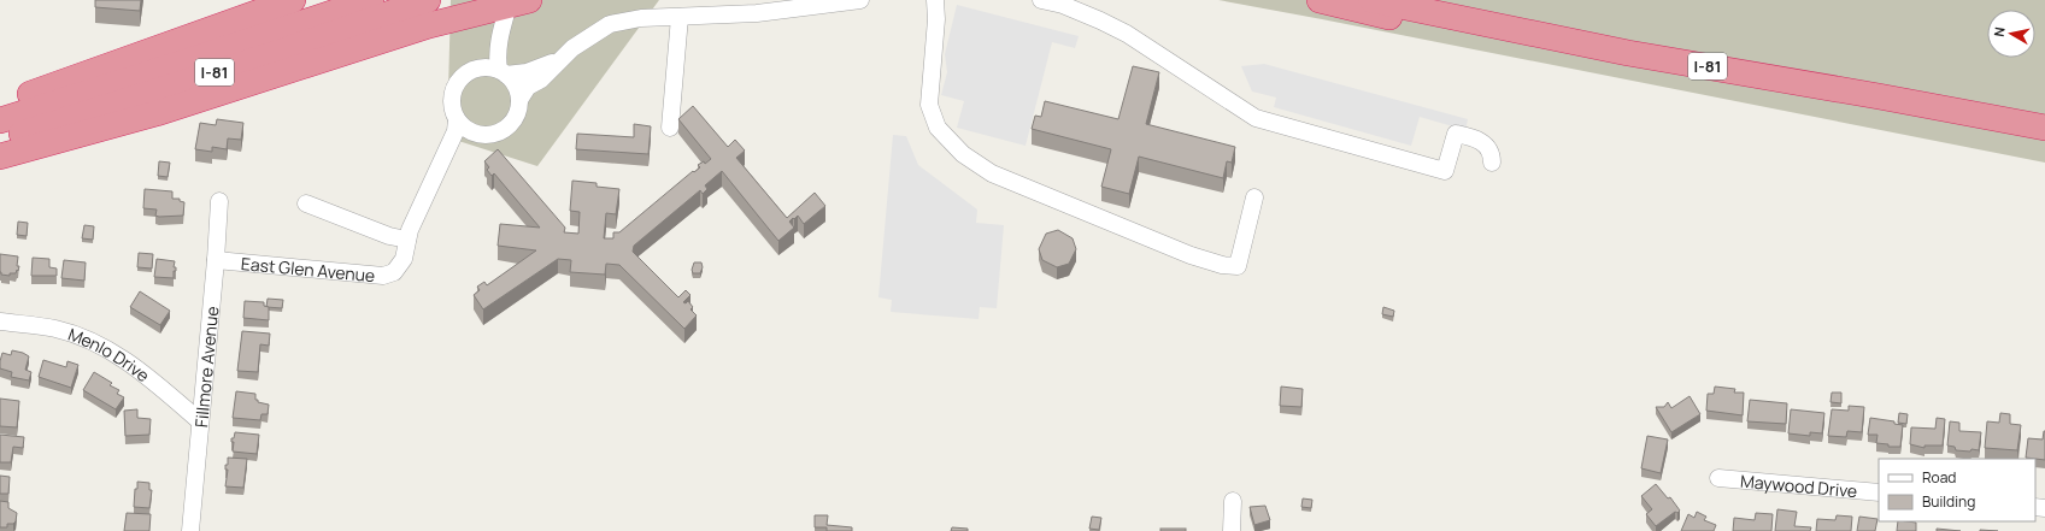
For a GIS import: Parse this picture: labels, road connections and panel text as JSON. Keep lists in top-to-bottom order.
{
  "streets": {
    "highway": ["I-81"],
    "street": [
      "East Glen Avenue",
      "Menlo Drive",
      "Fillmore Avenue",
      "Maywood Drive"
    ]
  },
  "crossings": [
    ["East Glen Avenue", "Fillmore Avenue"],
    ["Menlo Drive", "Fillmore Avenue"]
  ],
  "legend": ["Road", "Building"],
  "north": "left"
}
